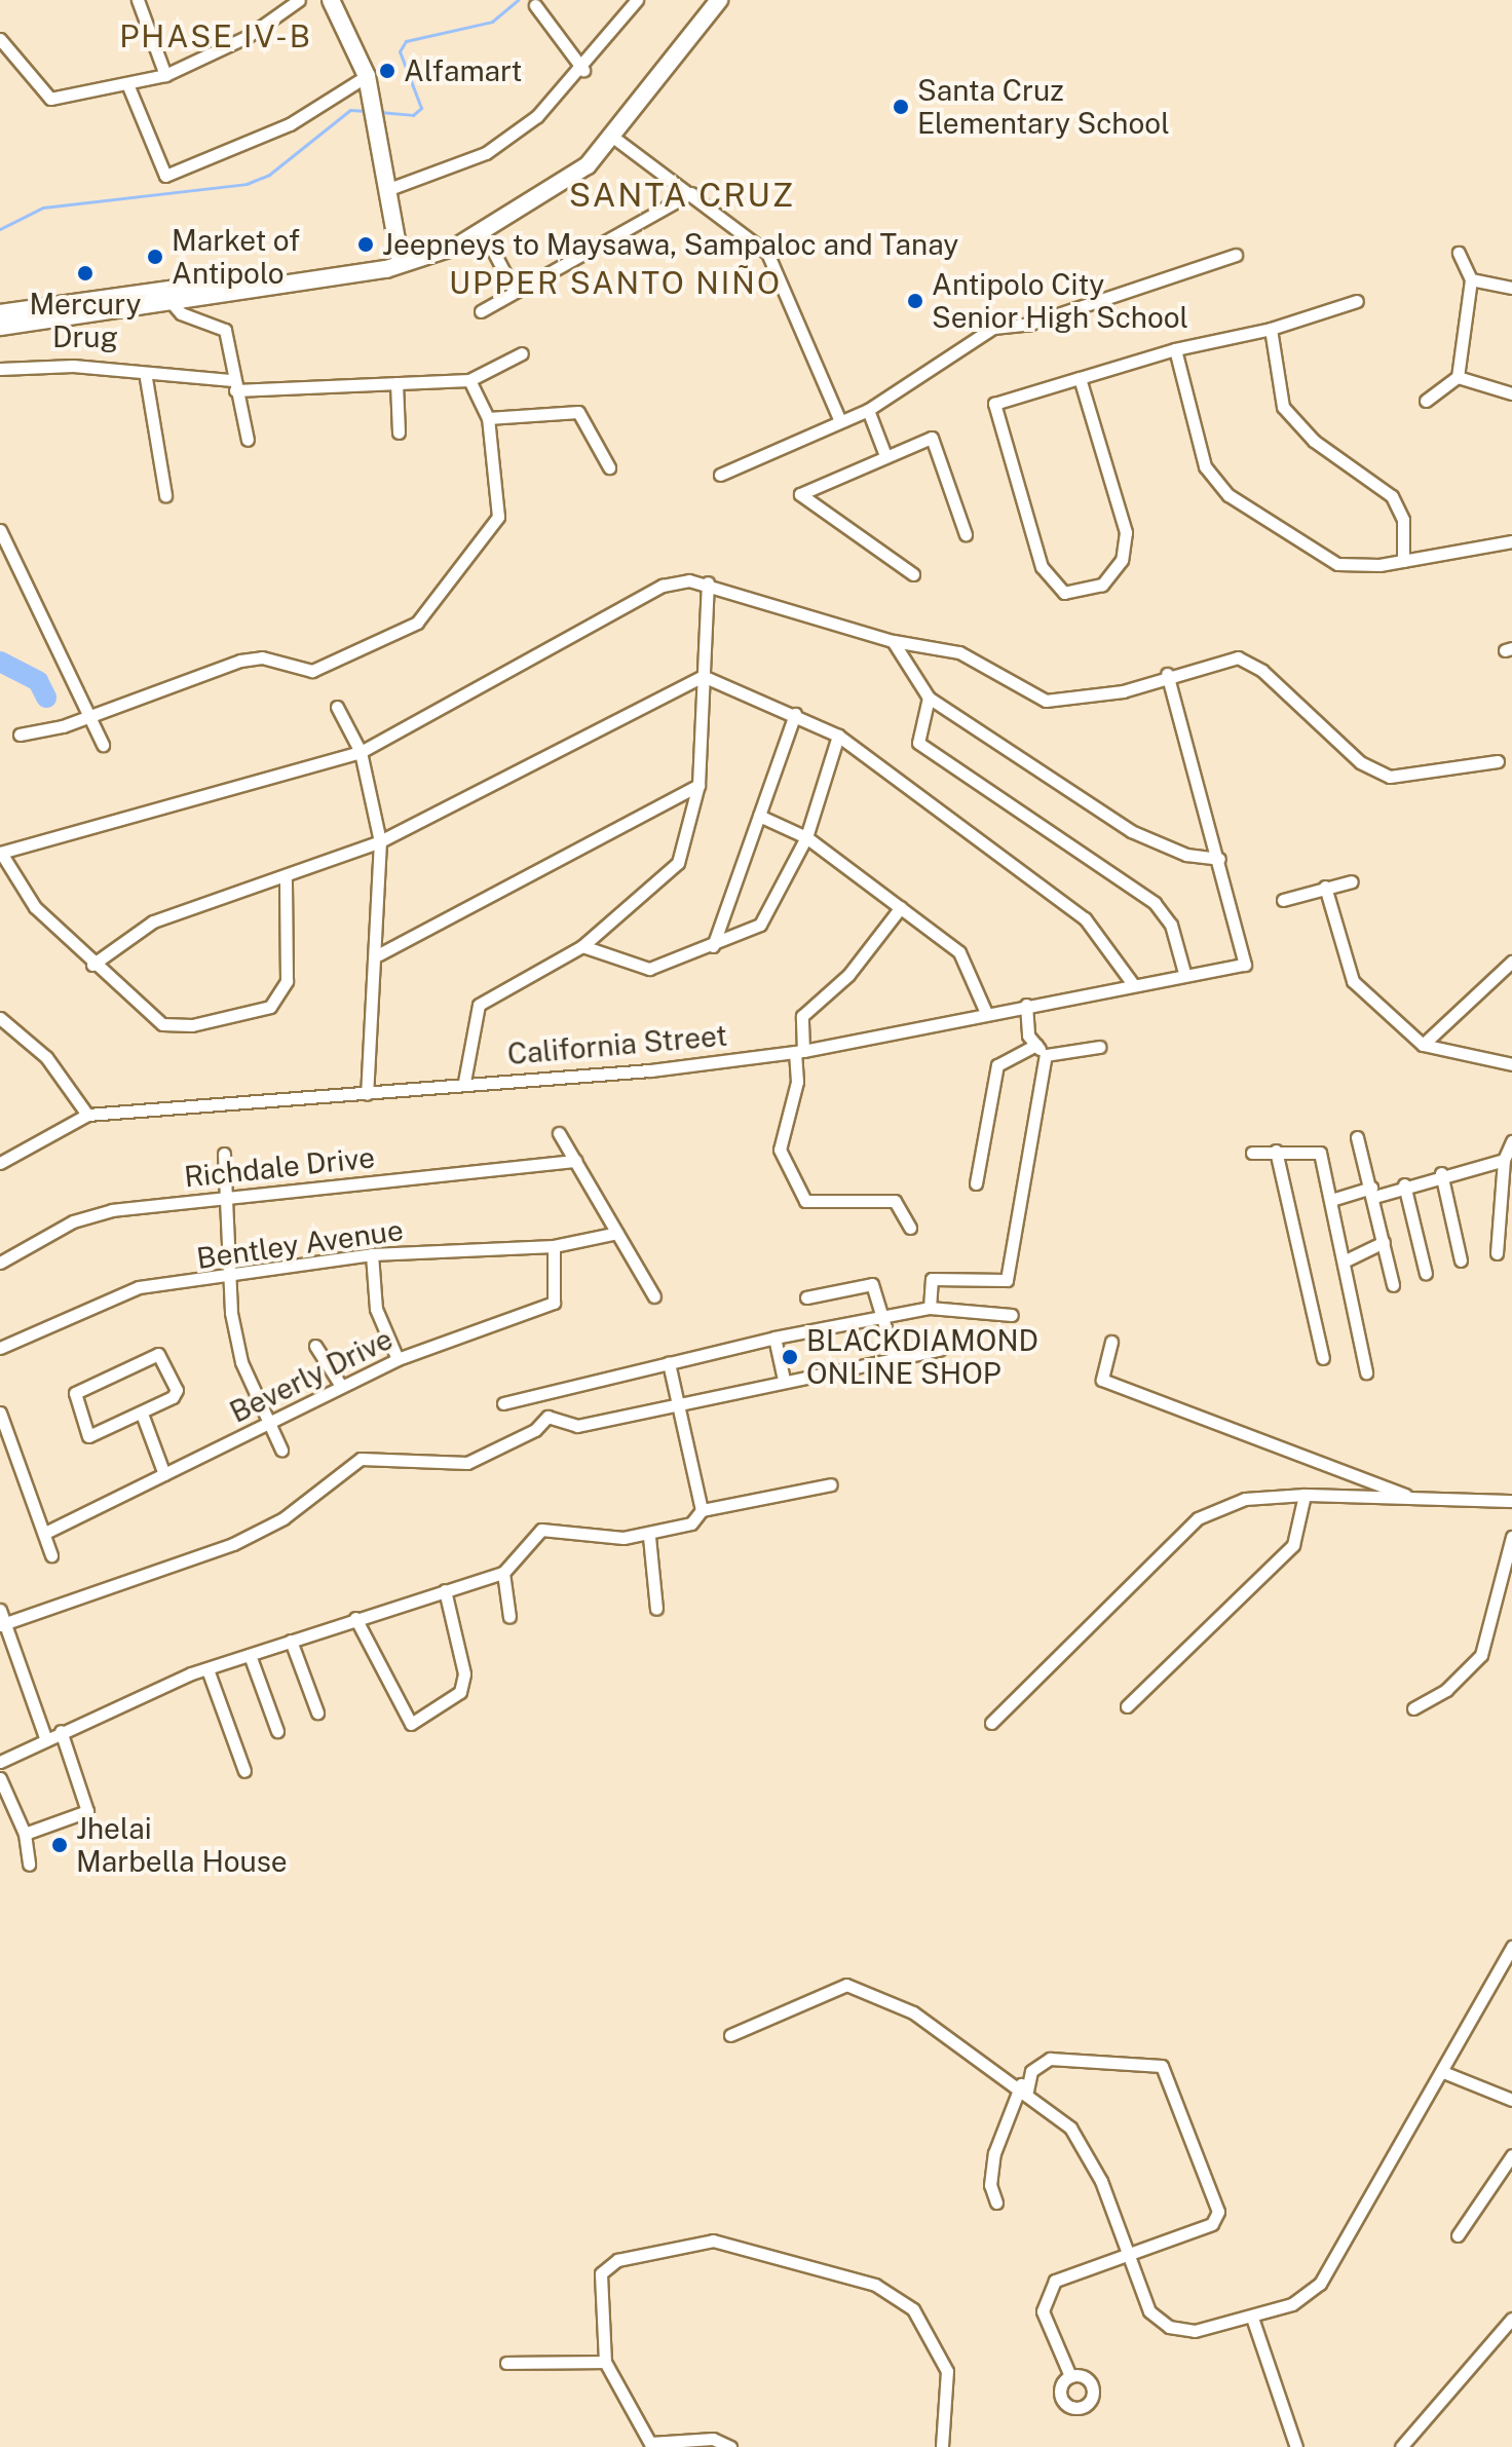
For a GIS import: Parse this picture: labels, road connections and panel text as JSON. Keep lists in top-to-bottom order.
{
  "streets": {
    "street": [
      "California Street",
      "Richdale Drive",
      "Bentley Avenue",
      "Beverly Drive"
    ]
  },
  "crossings": [
    ["Bentley Avenue", "Beverly Drive"]
  ],
  "districts": ["PHASE IV-B", "SANTA CRUZ", "UPPER SANTO NIÑO"],
  "places": [
    "Alfamart",
    "Santa Cruz Elementary School",
    "Jeepneys to Maysawa, Sampaloc and Tanay",
    "Market of Antipolo",
    "Mercury Drug",
    "Antipolo City Senior High School",
    "BLACKDIAMOND ONLINE SHOP",
    "Jhelai Marbella House"
  ]
}
